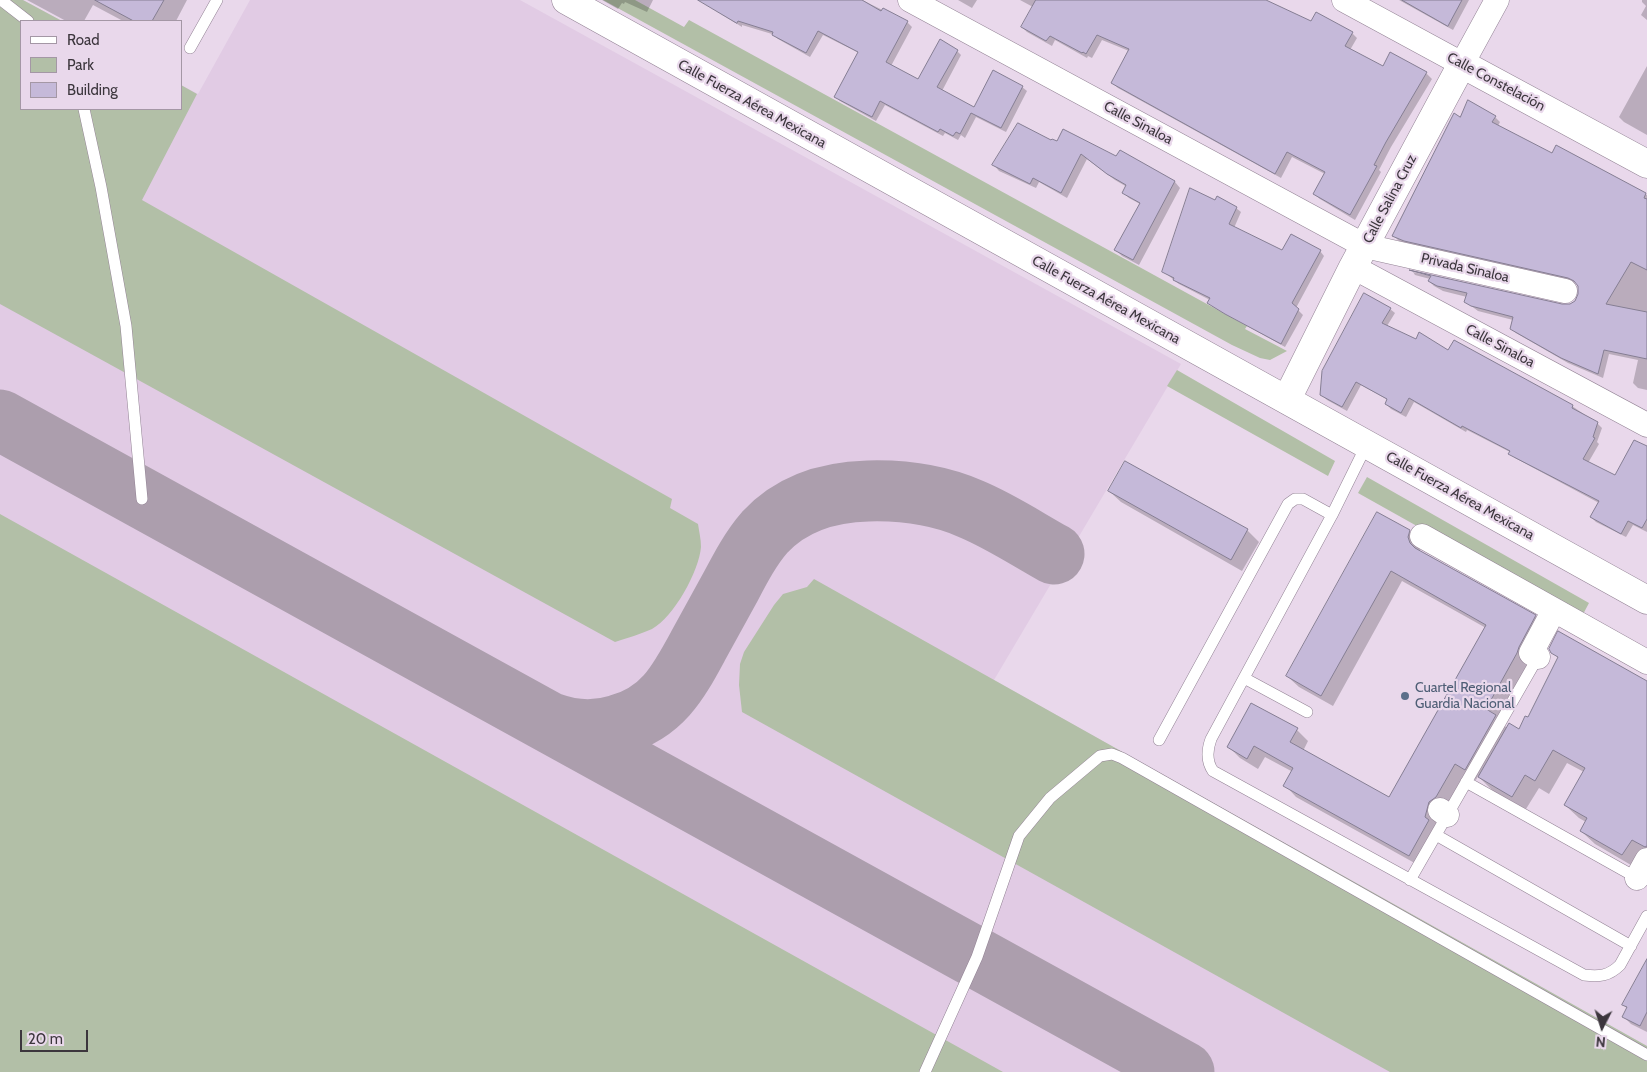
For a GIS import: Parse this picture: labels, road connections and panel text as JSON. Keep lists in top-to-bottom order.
{
  "streets": {
    "main road": ["Calle Constelación", "Calle Fuerza Aérea Mexicana", "Calle Salina Cruz"],
    "street": ["Calle Sinaloa", "Privada Sinaloa"]
  },
  "crossings": [
    ["Calle Constelación", "Calle Salina Cruz"],
    ["Calle Fuerza Aérea Mexicana", "Calle Salina Cruz"],
    ["Calle Sinaloa", "Calle Salina Cruz"],
    ["Calle Sinaloa", "Privada Sinaloa"],
    ["Calle Salina Cruz", "Privada Sinaloa"]
  ],
  "places": ["Cuartel Regional Guardia Nacional"],
  "legend": ["Road", "Park", "Building"],
  "scale_bar": "20 m",
  "north": "bottom"
}
